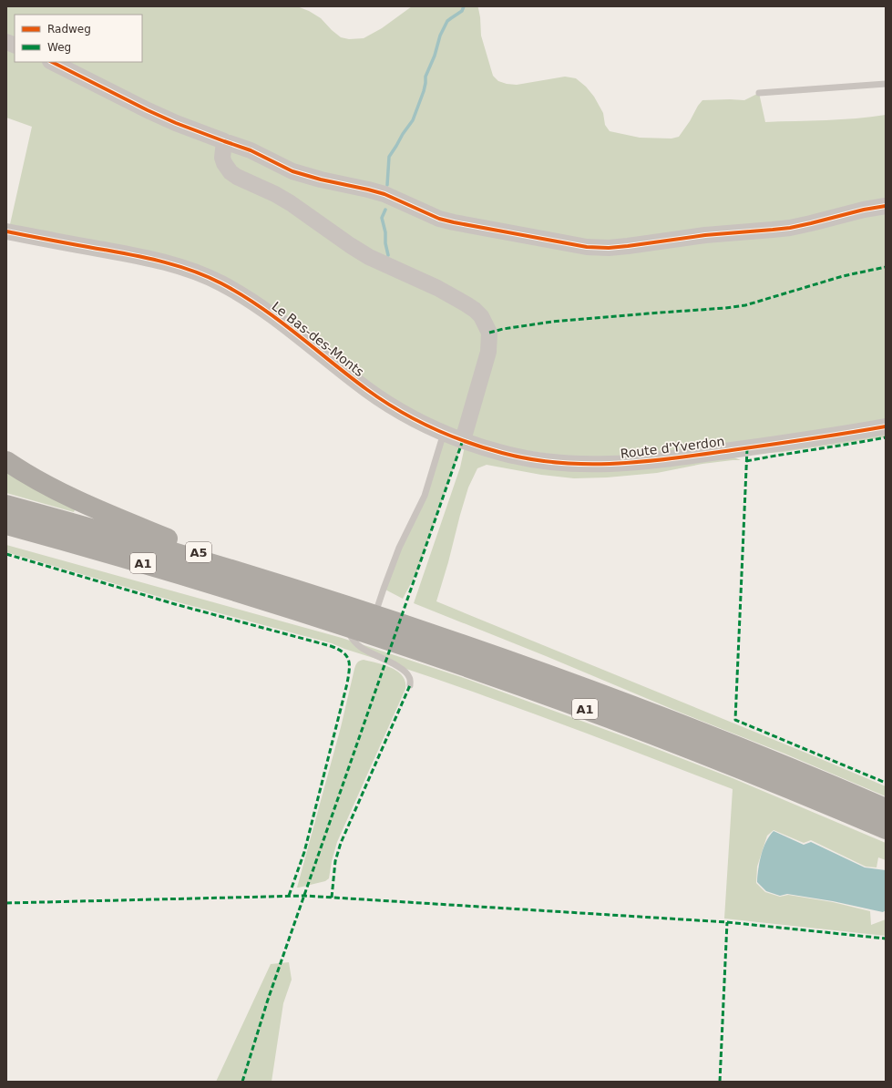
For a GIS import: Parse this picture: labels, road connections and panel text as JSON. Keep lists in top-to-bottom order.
{
  "streets": {
    "highway": ["A5", "A1"],
    "street": ["Le Bas-des-Monts", "Route d'Yverdon"]
  },
  "crossings": [
    ["Le Bas-des-Monts", "Route d'Yverdon"],
    ["A5", "A1"]
  ],
  "legend": ["Radweg", "Weg"]
}
